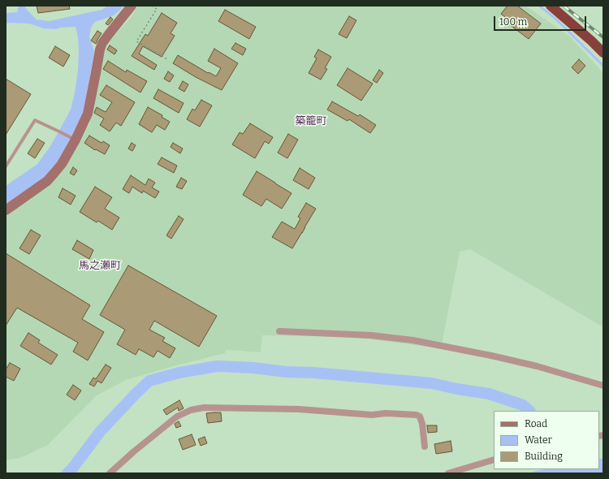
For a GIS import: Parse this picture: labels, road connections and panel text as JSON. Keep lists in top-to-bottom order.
{
  "districts": ["築籠町", "馬之瀬町"],
  "legend": ["Road", "Water", "Building"],
  "scale_bar": "100 m"
}
